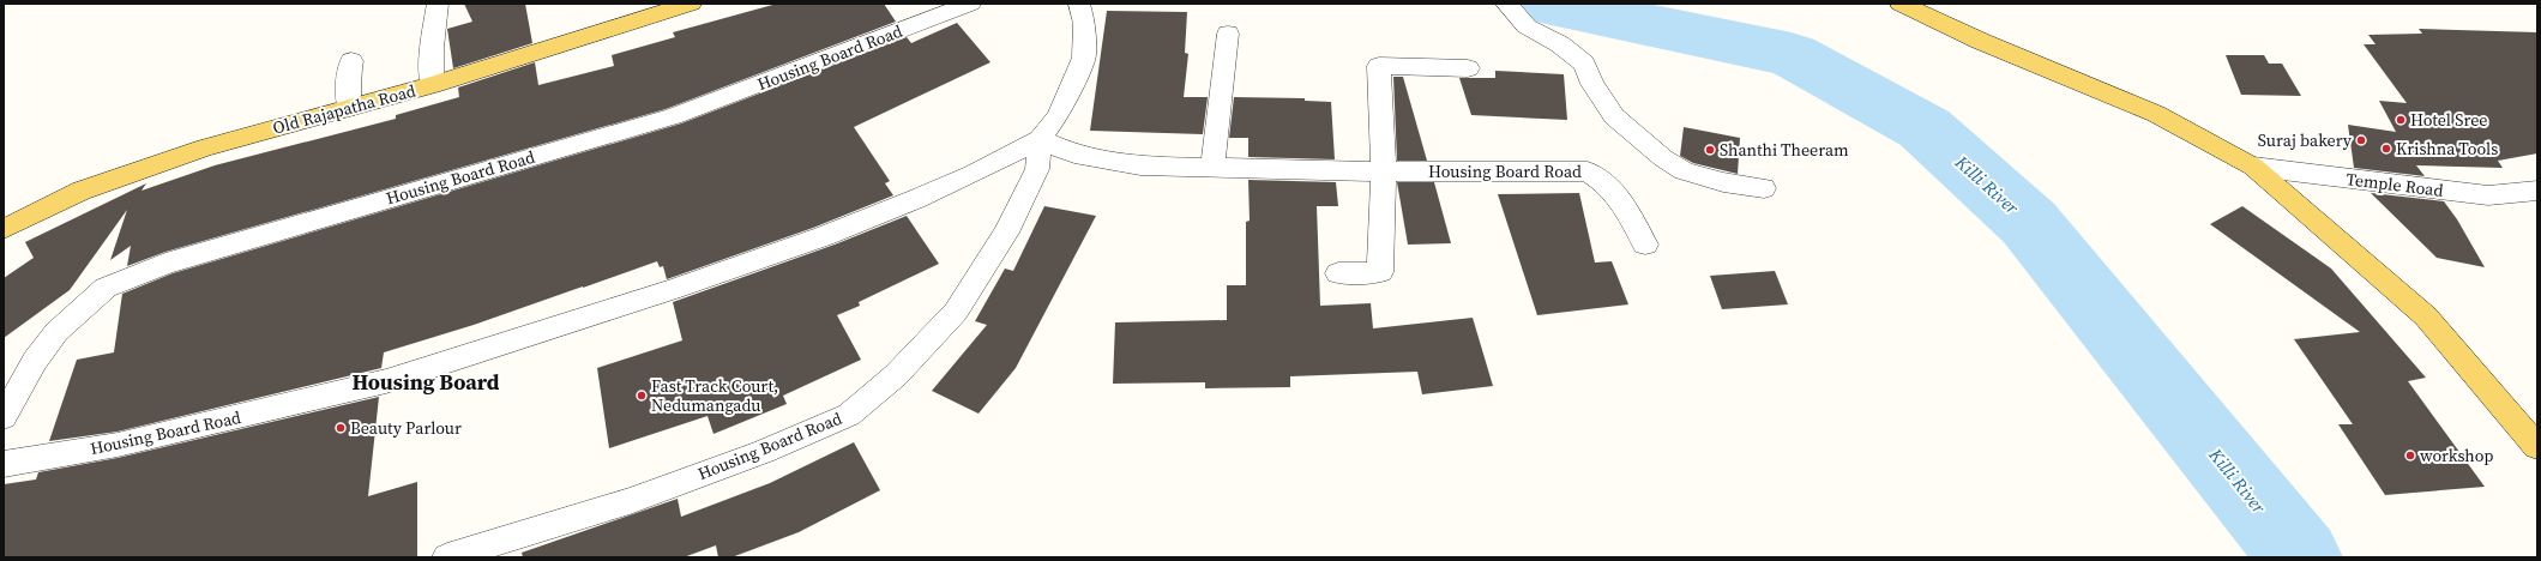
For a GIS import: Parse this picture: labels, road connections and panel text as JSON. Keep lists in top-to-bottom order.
{
  "streets": {
    "main road": ["Old Rajapatha Road"],
    "street": ["Housing Board Road", "Temple Road"]
  },
  "districts": ["Housing Board"],
  "water": ["Killi River"],
  "places": [
    "Hotel Sree",
    "Suraj bakery",
    "Krishna Tools",
    "Shanthi Theeram",
    "Fast Track Court, Nedumangadu",
    "Beauty Parlour",
    "workshop"
  ]
}
